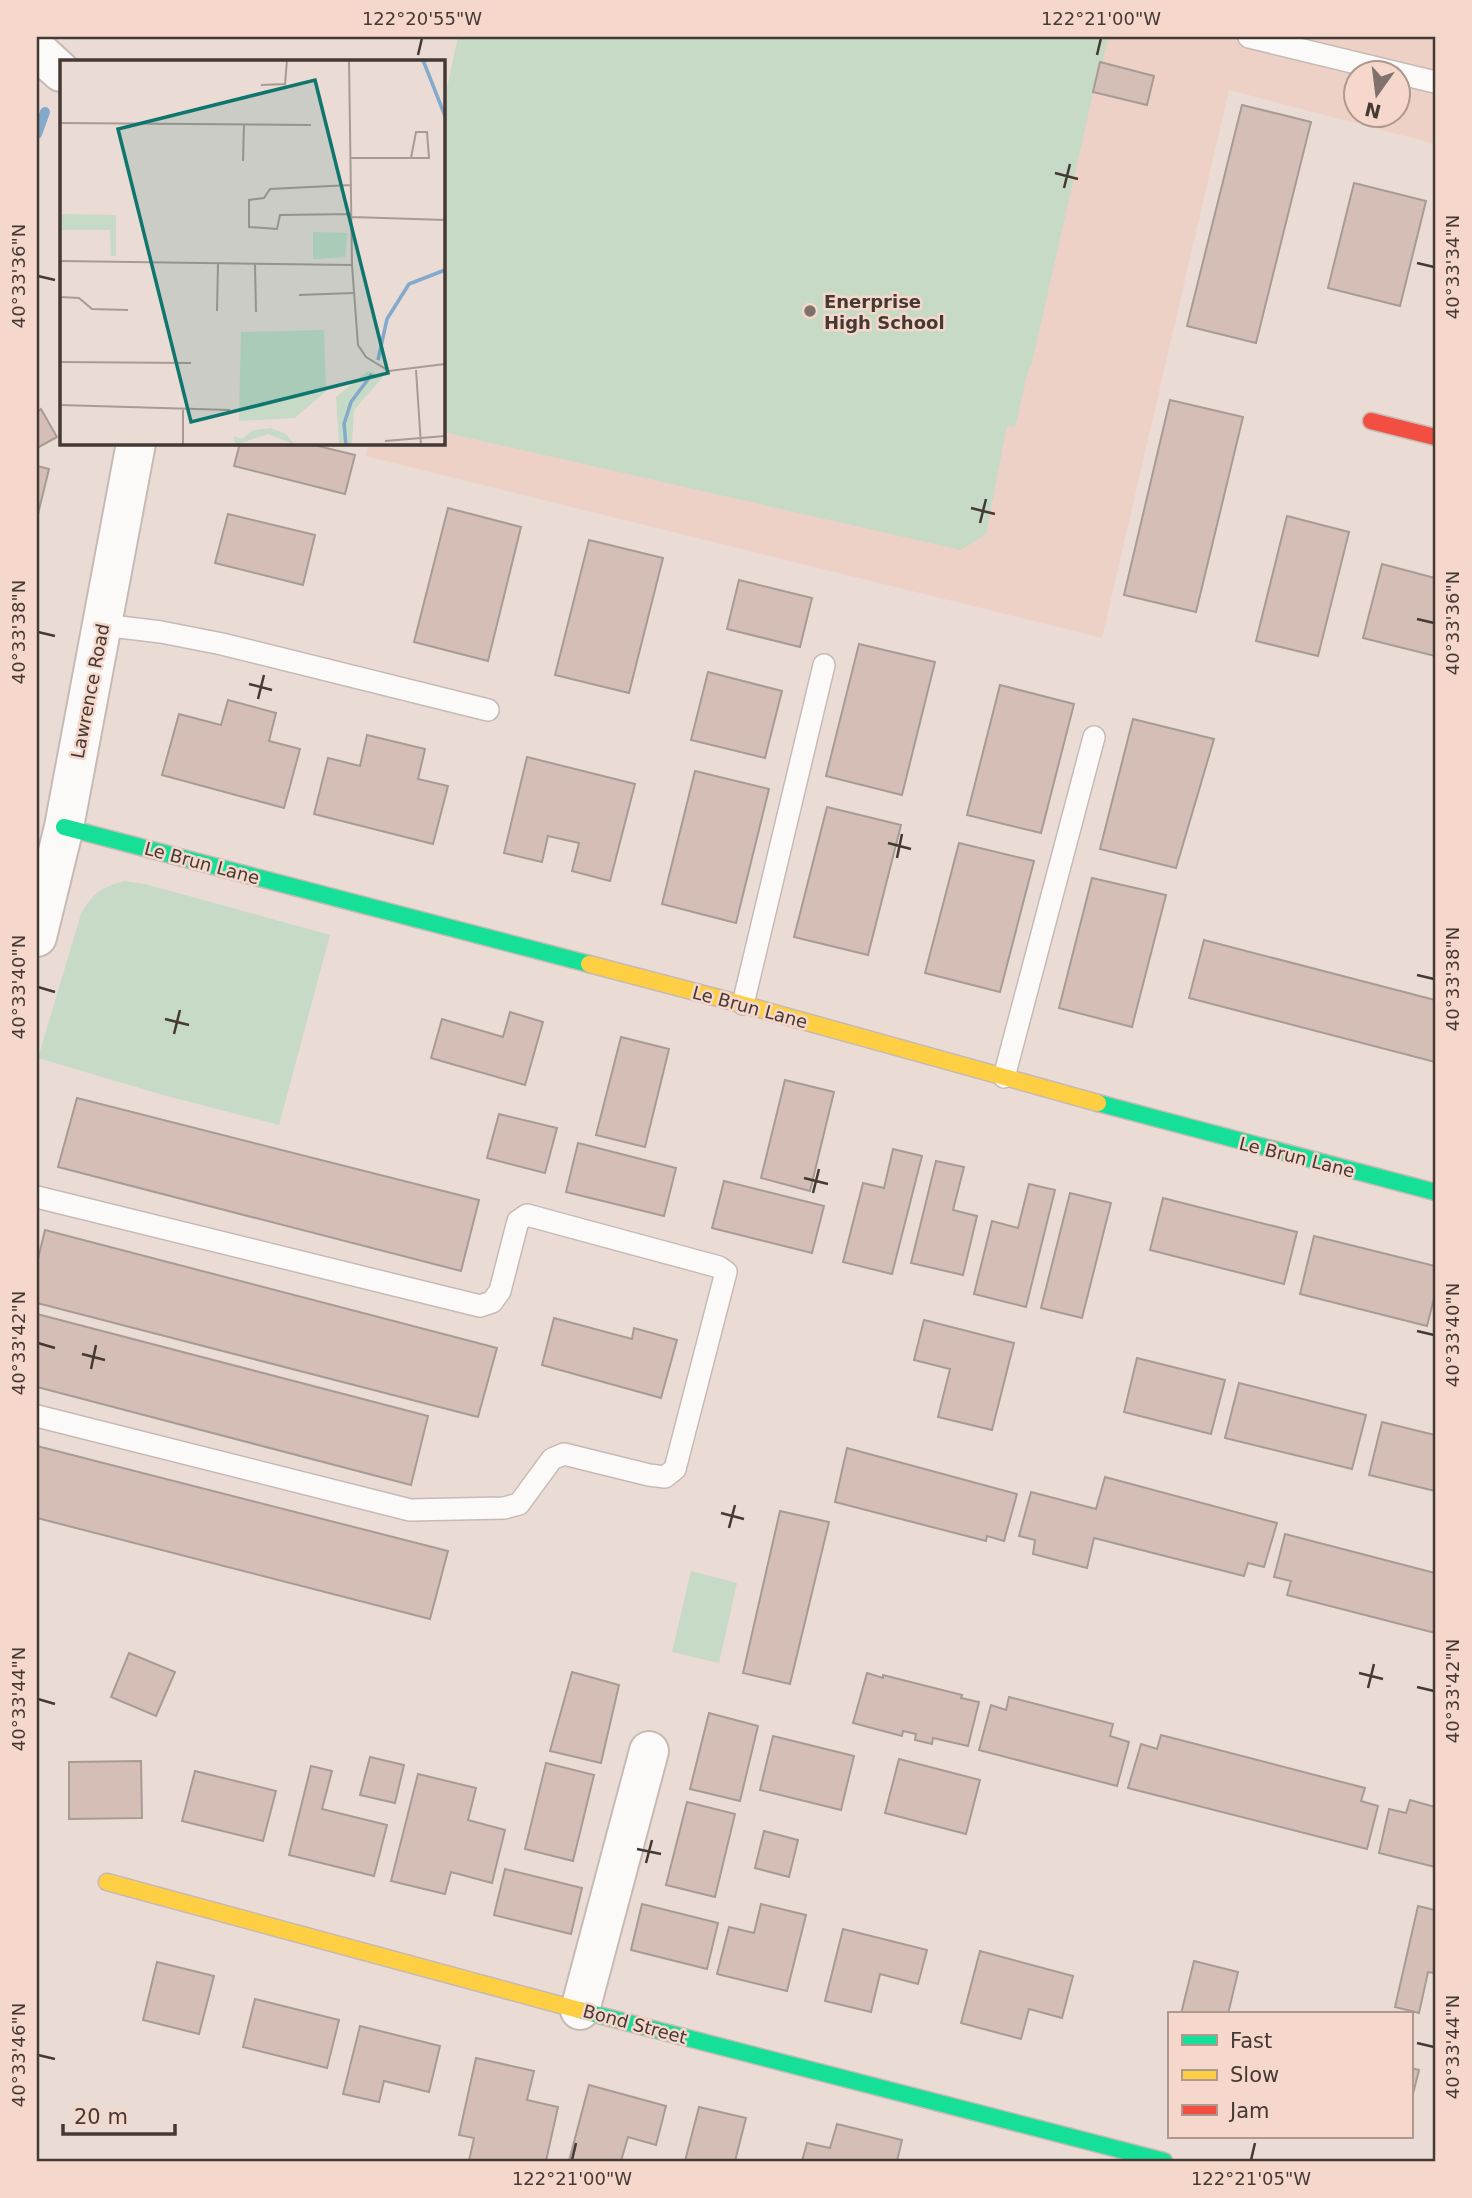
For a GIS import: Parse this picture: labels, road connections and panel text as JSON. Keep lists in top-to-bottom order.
{
  "streets": {
    "street": ["Lawrence Road", "Le Brun Lane", "Bond Street"]
  },
  "crossings": [
    ["Lawrence Road", "Le Brun Lane"]
  ],
  "places": ["Enerprise High School"],
  "legend": ["Fast", "Slow", "Jam"],
  "scale_bar": "20 m",
  "north": "bottom",
  "coordinates": [
    "122°20'55\"W",
    "122°21'00\"W",
    "40°33'34\"N",
    "40°33'36\"N",
    "40°33'38\"N",
    "40°33'40\"N",
    "40°33'42\"N",
    "40°33'44\"N",
    "40°33'46\"N",
    "122°21'05\"W"
  ]
}
